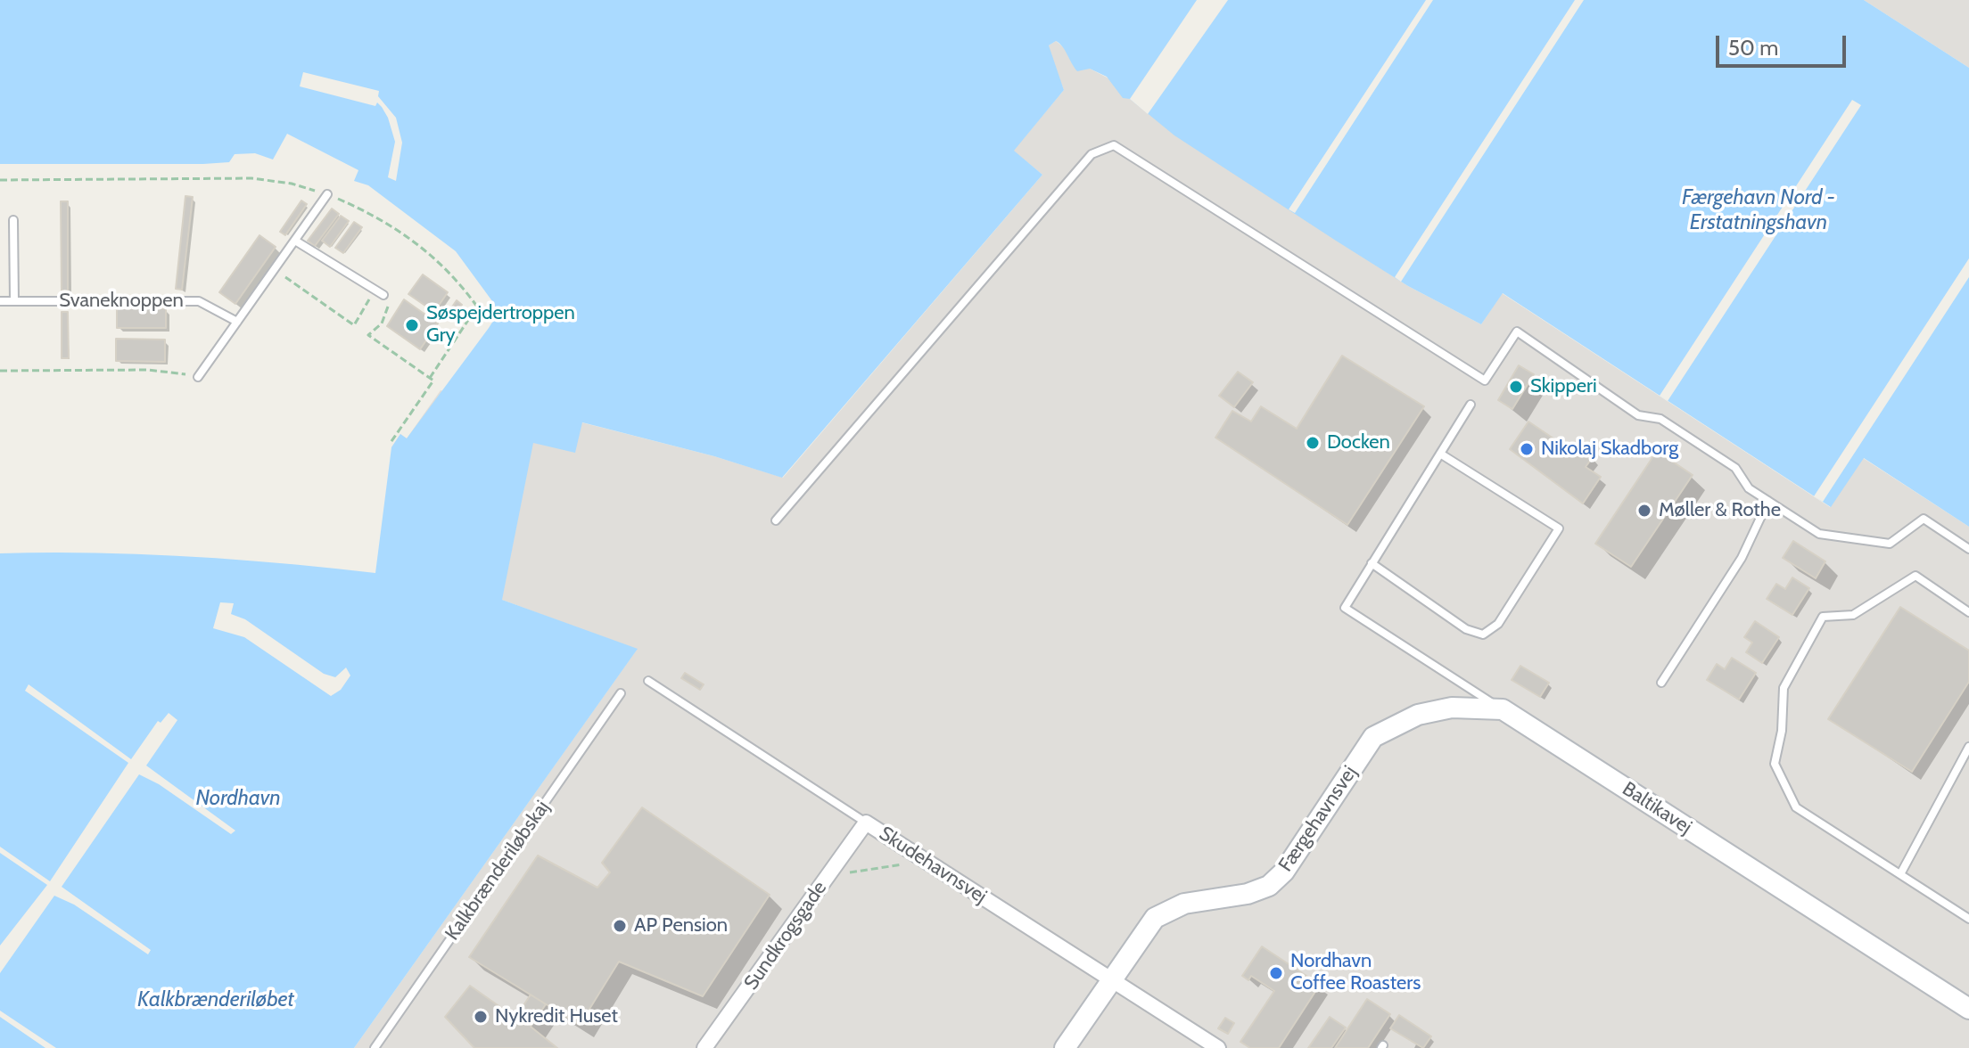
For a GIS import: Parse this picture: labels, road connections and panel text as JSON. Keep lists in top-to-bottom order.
{
  "streets": {
    "street": [
      "Baltikavej",
      "Færgehavnsvej",
      "Skudehavnsvej",
      "Sundkrogsgade"
    ],
    "lane": ["Svaneknoppen", "Kalkbrænderiløbskaj"]
  },
  "crossings": [
    ["Baltikavej", "Færgehavnsvej"],
    ["Færgehavnsvej", "Skudehavnsvej"],
    ["Skudehavnsvej", "Sundkrogsgade"]
  ],
  "water": ["Færgehavn Nord - Erstatningshavn", "Nordhavn", "Kalkbrænderiløbet"],
  "places": [
    "Søspejdertroppen Gry",
    "Skipperi",
    "Docken",
    "Nikolaj Skadborg",
    "Møller & Rothe",
    "AP Pension",
    "Nordhavn Coffee Roasters",
    "Nykredit Huset"
  ],
  "scale_bar": "50 m"
}
